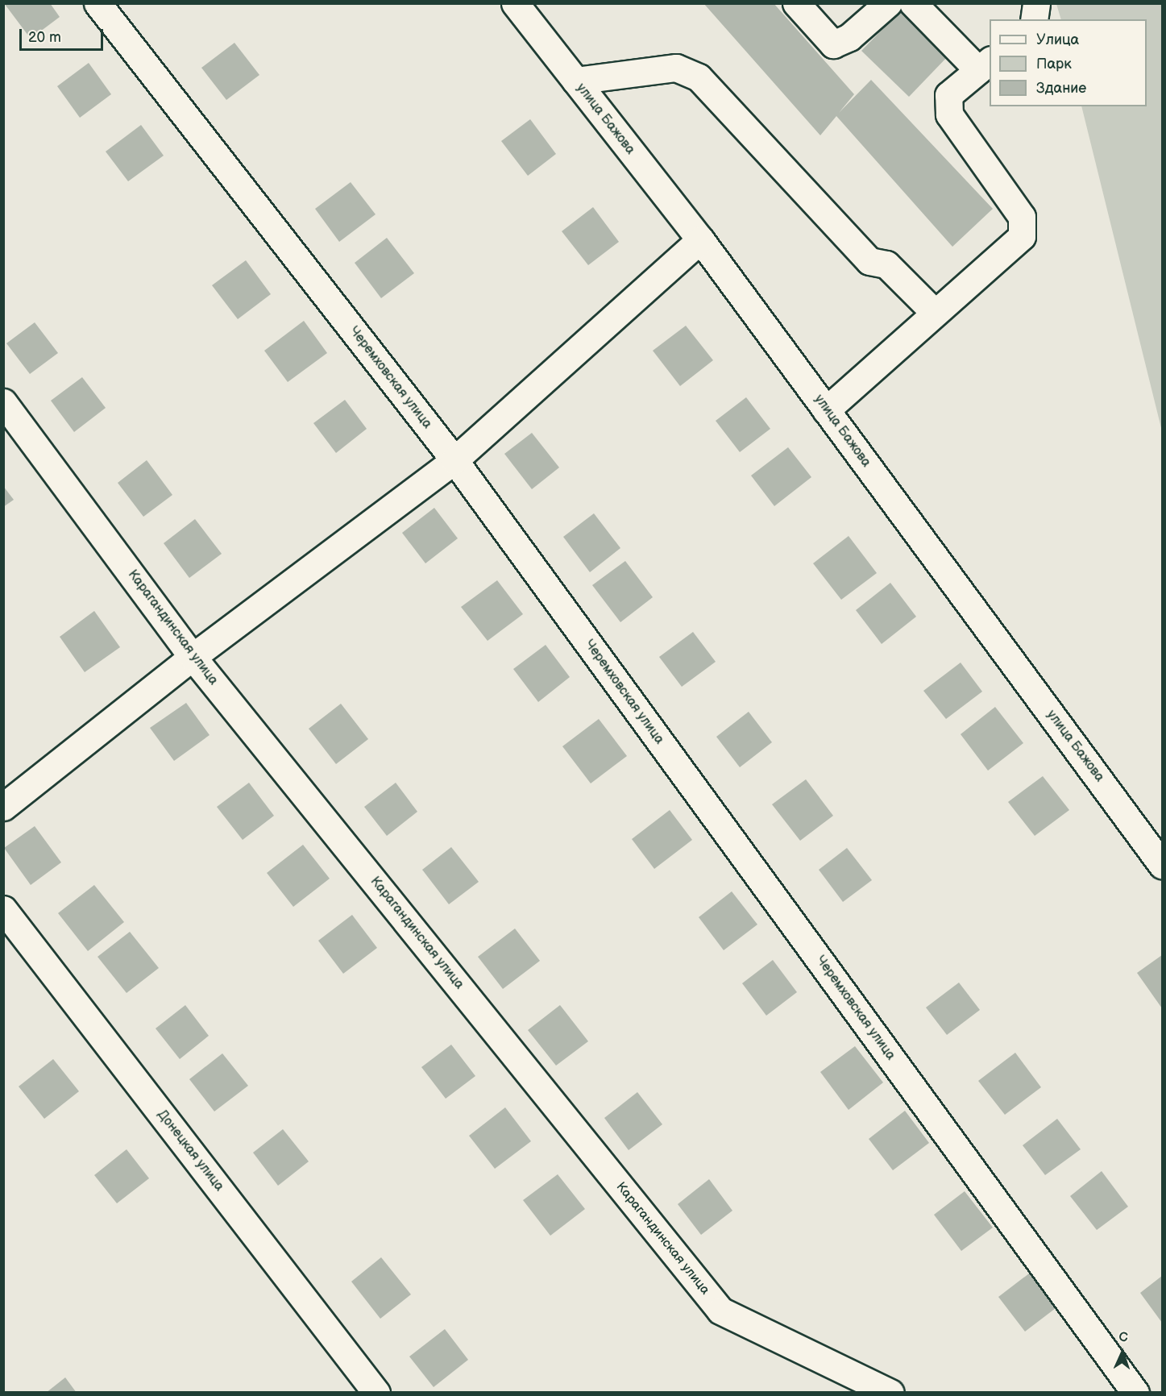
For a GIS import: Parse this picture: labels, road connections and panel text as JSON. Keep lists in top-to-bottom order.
{
  "streets": {
    "street": [
      "улица Бажова",
      "Черемховская улица",
      "Карагандинская улица",
      "Донецкая улица"
    ]
  },
  "legend": ["Улица", "Парк", "Здание"],
  "scale_bar": "20 m",
  "north": "top"
}
